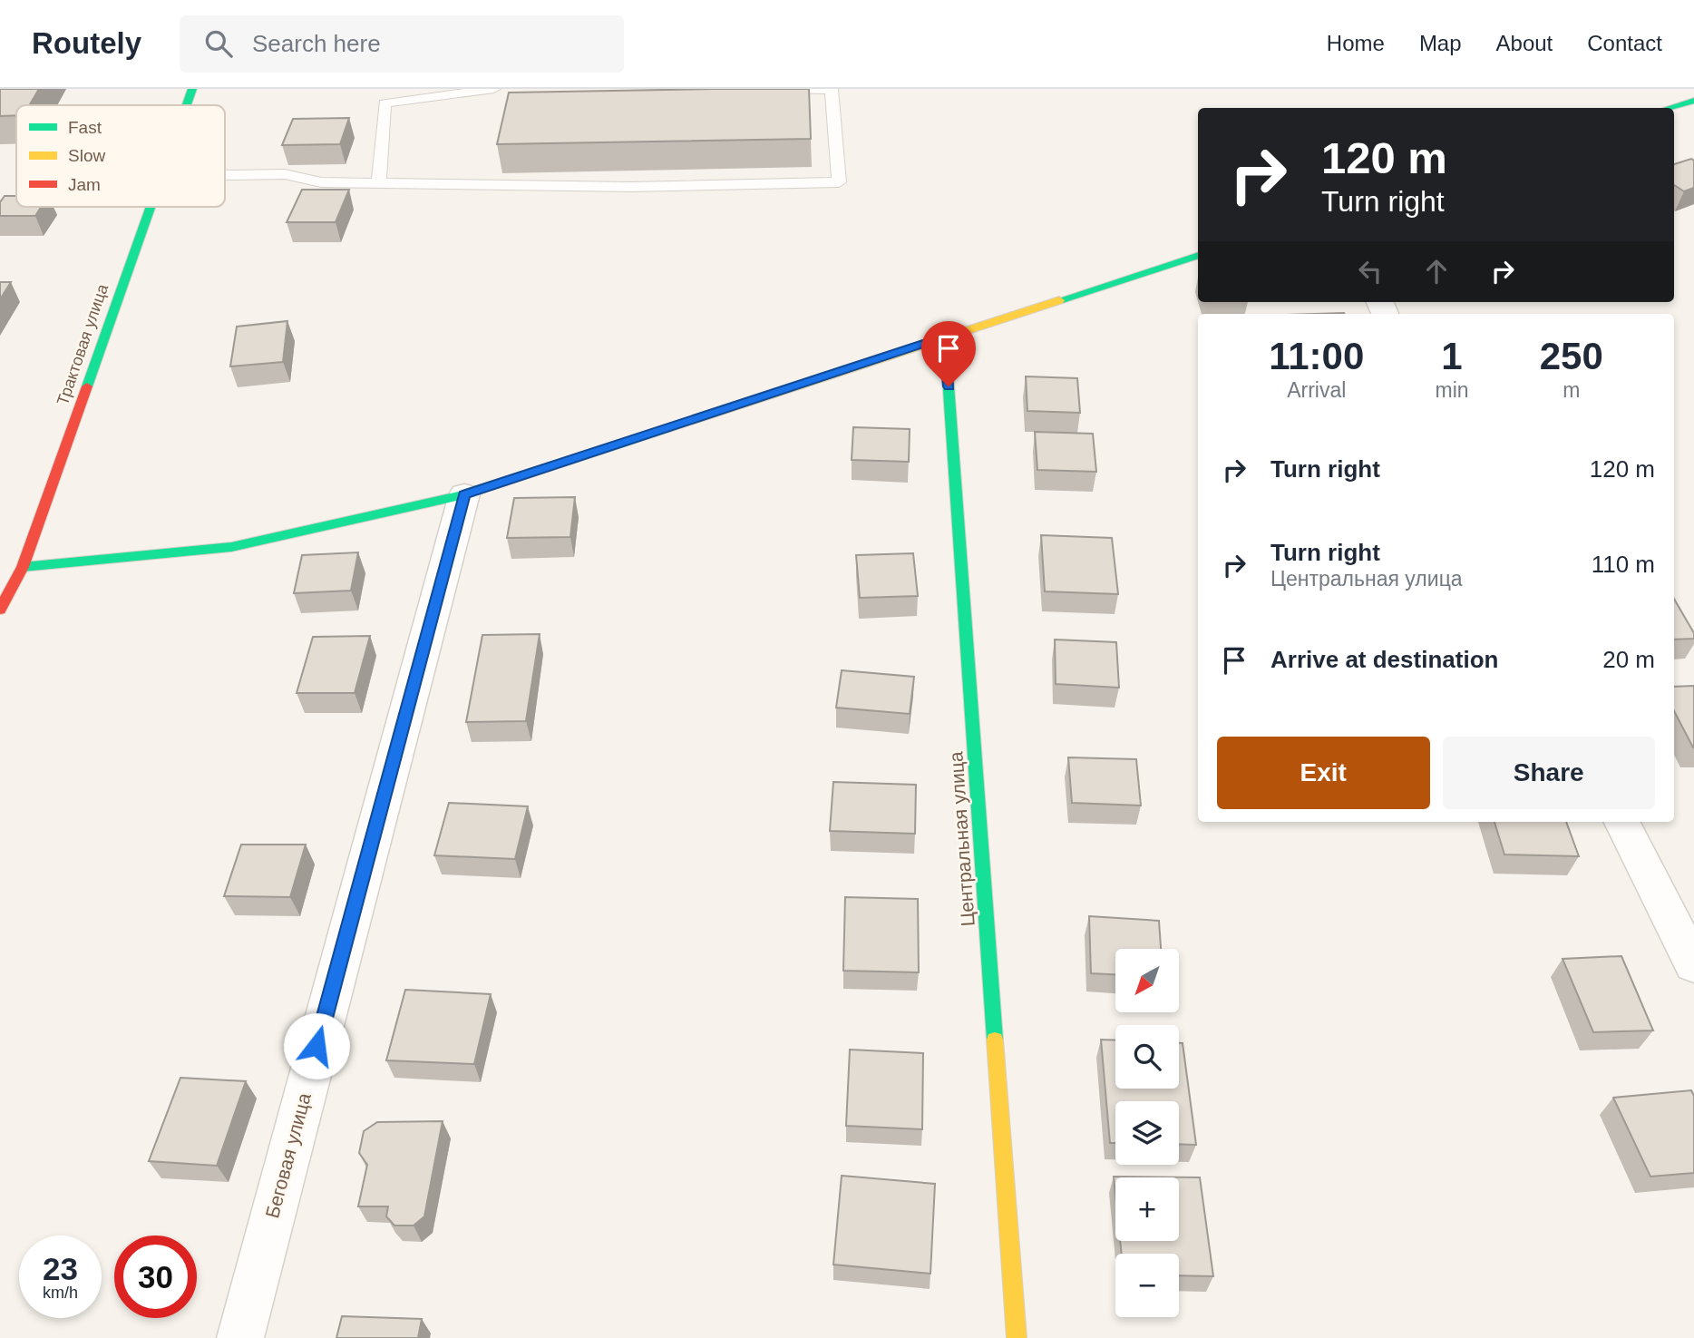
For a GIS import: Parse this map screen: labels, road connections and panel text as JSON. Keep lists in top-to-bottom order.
{
  "streets": {
    "street": ["Трактовая улица", "Центральная улица", "Беговая улица"]
  },
  "legend": ["Fast", "Slow", "Jam"],
  "north": "bottom left",
  "page": {
    "header": "Routely",
    "search": "Search here",
    "nav": [
      "Home",
      "Map",
      "About",
      "Contact"
    ],
    "turn": ["120 m", "Turn right"],
    "eta": [
      "11:00",
      "Arrival",
      "1",
      "min",
      "250",
      "m"
    ],
    "list": [
      {
        "name": "Turn right",
        "value": "120 m"
      },
      {
        "name": "Turn right",
        "note": "Центральная улица",
        "value": "110 m"
      },
      {
        "name": "Arrive at destination",
        "value": "20 m"
      }
    ],
    "buttons": ["Exit", "Share"],
    "map_buttons": ["+", "−"],
    "speed": "23 km/h",
    "limit": "30"
  }
}
